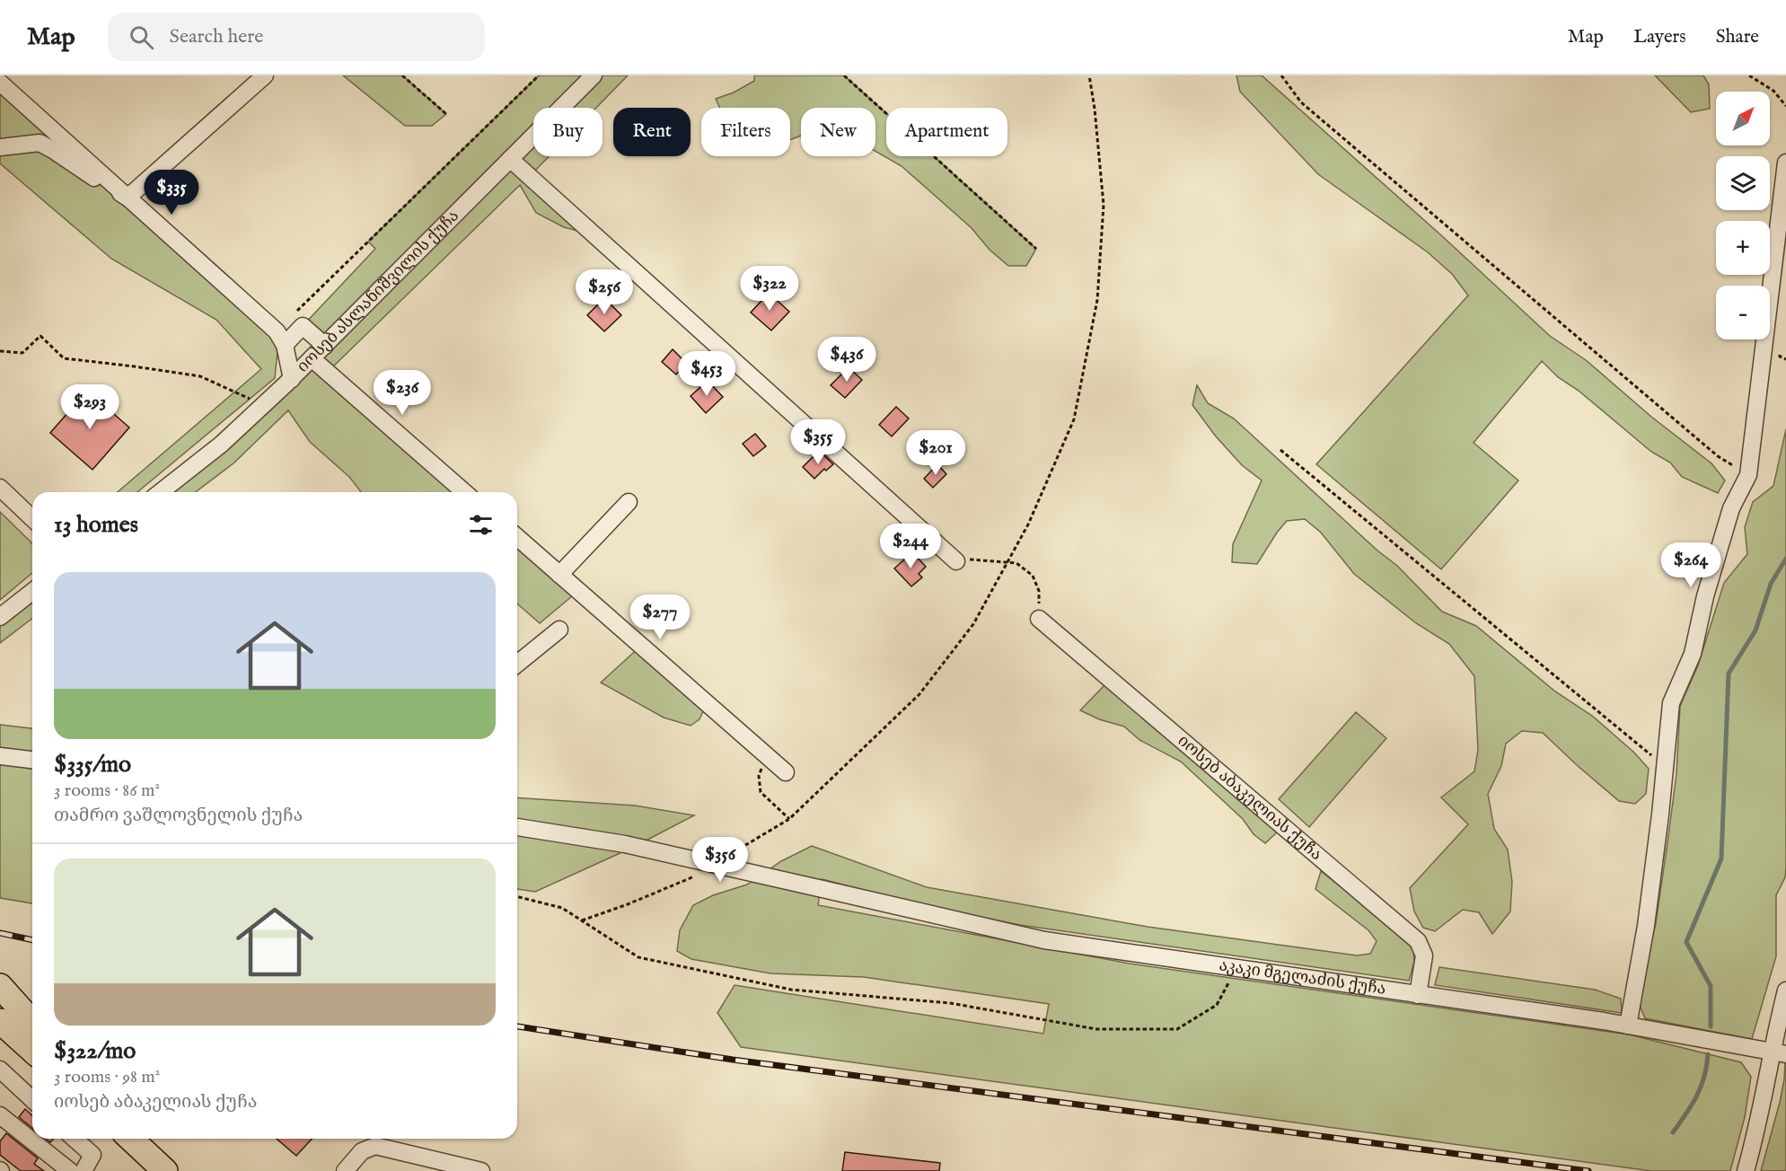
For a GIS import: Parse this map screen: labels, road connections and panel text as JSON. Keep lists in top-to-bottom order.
{
  "streets": {
    "street": ["იოსებ ასლანიშვილის ქუჩა", "იოსებ აბაკელიას ქუჩა", "აკაკი მგელაძის ქუჩა"]
  },
  "crossings": [
    ["იოსებ აბაკელიას ქუჩა", "აკაკი მგელაძის ქუჩა"]
  ],
  "north": "top right",
  "page": {
    "header": "Map",
    "search": "Search here",
    "nav": ["Map", "Layers", "Share"],
    "map_buttons": ["+", "−"],
    "chip": [
      "Buy",
      "Rent",
      "Filters",
      "New",
      "Apartment"
    ],
    "price": [
      "$335",
      "$322",
      "$256",
      "$436",
      "$453",
      "$236",
      "$293",
      "$355",
      "$201",
      "$244",
      "$264",
      "$277",
      "$356"
    ],
    "heading": "13 homes",
    "list": [
      {
        "name": "$335/mo",
        "note": "3 rooms · 86 m² · თამრო ვაშლოვნელის ქუჩა"
      },
      {
        "name": "$322/mo",
        "note": "3 rooms · 98 m² · იოსებ აბაკელიას ქუჩა"
      }
    ]
  }
}
